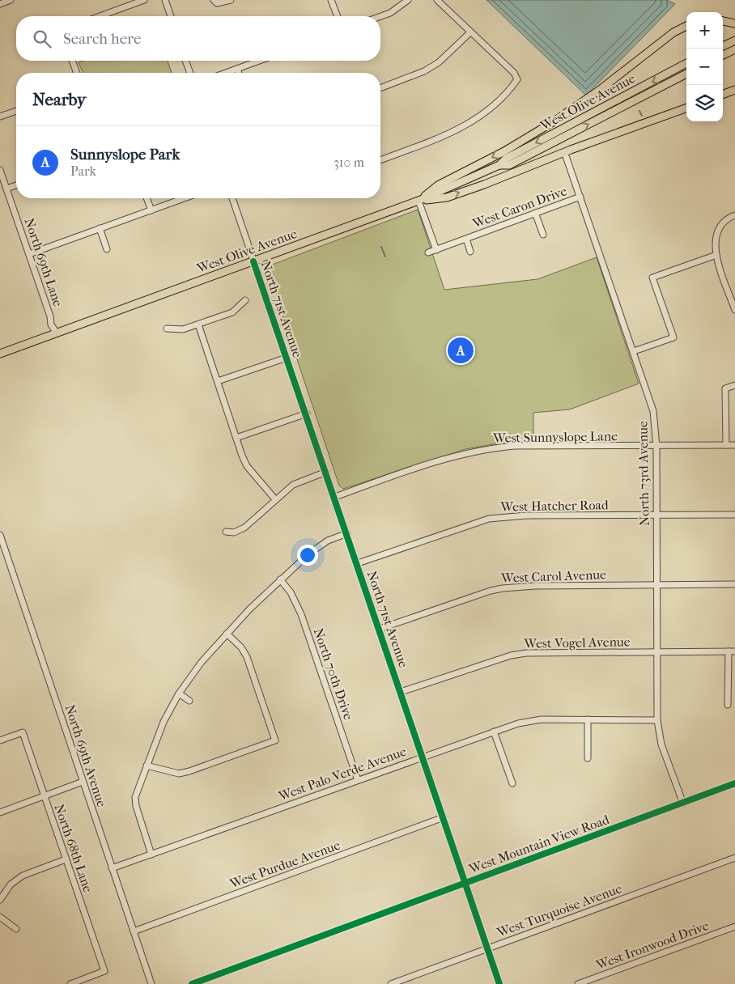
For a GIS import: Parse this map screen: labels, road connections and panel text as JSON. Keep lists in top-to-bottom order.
{
  "streets": {
    "main road": ["West Olive Avenue"],
    "street": [
      "West Caron Drive",
      "North 69th Lane",
      "North 71st Avenue",
      "West Sunnyslope Lane",
      "North 73rd Avenue",
      "West Hatcher Road",
      "West Carol Avenue",
      "West Vogel Avenue",
      "North 70th Drive",
      "North 69th Avenue",
      "West Palo Verde Avenue",
      "West Mountain View Road",
      "North 68th Lane",
      "West Purdue Avenue",
      "West Turquoise Avenue",
      "West Ironwood Drive"
    ]
  },
  "crossings": [
    ["West Olive Avenue", "North 69th Lane"],
    ["West Olive Avenue", "North 71st Avenue"],
    ["West Caron Drive", "North 73rd Avenue"],
    ["North 71st Avenue", "West Sunnyslope Lane"],
    ["North 71st Avenue", "West Hatcher Road"],
    ["North 71st Avenue", "West Carol Avenue"],
    ["North 71st Avenue", "West Vogel Avenue"],
    ["North 71st Avenue", "West Palo Verde Avenue"],
    ["North 71st Avenue", "West Mountain View Road"],
    ["North 71st Avenue", "West Purdue Avenue"],
    ["North 71st Avenue", "West Turquoise Avenue"],
    ["West Sunnyslope Lane", "North 73rd Avenue"],
    ["North 73rd Avenue", "West Hatcher Road"],
    ["North 73rd Avenue", "West Carol Avenue"],
    ["North 73rd Avenue", "West Vogel Avenue"],
    ["North 73rd Avenue", "West Palo Verde Avenue"],
    ["North 73rd Avenue", "West Mountain View Road"],
    ["North 70th Drive", "West Palo Verde Avenue"],
    ["North 69th Avenue", "West Palo Verde Avenue"],
    ["North 69th Avenue", "West Purdue Avenue"]
  ],
  "page": {
    "map_buttons": ["+", "−"],
    "search": "Search here",
    "heading": "Nearby",
    "list": [
      {
        "mark": "A",
        "name": "Sunnyslope Park",
        "note": "Park",
        "value": "310 m"
      }
    ],
    "pins": "A"
  }
}
